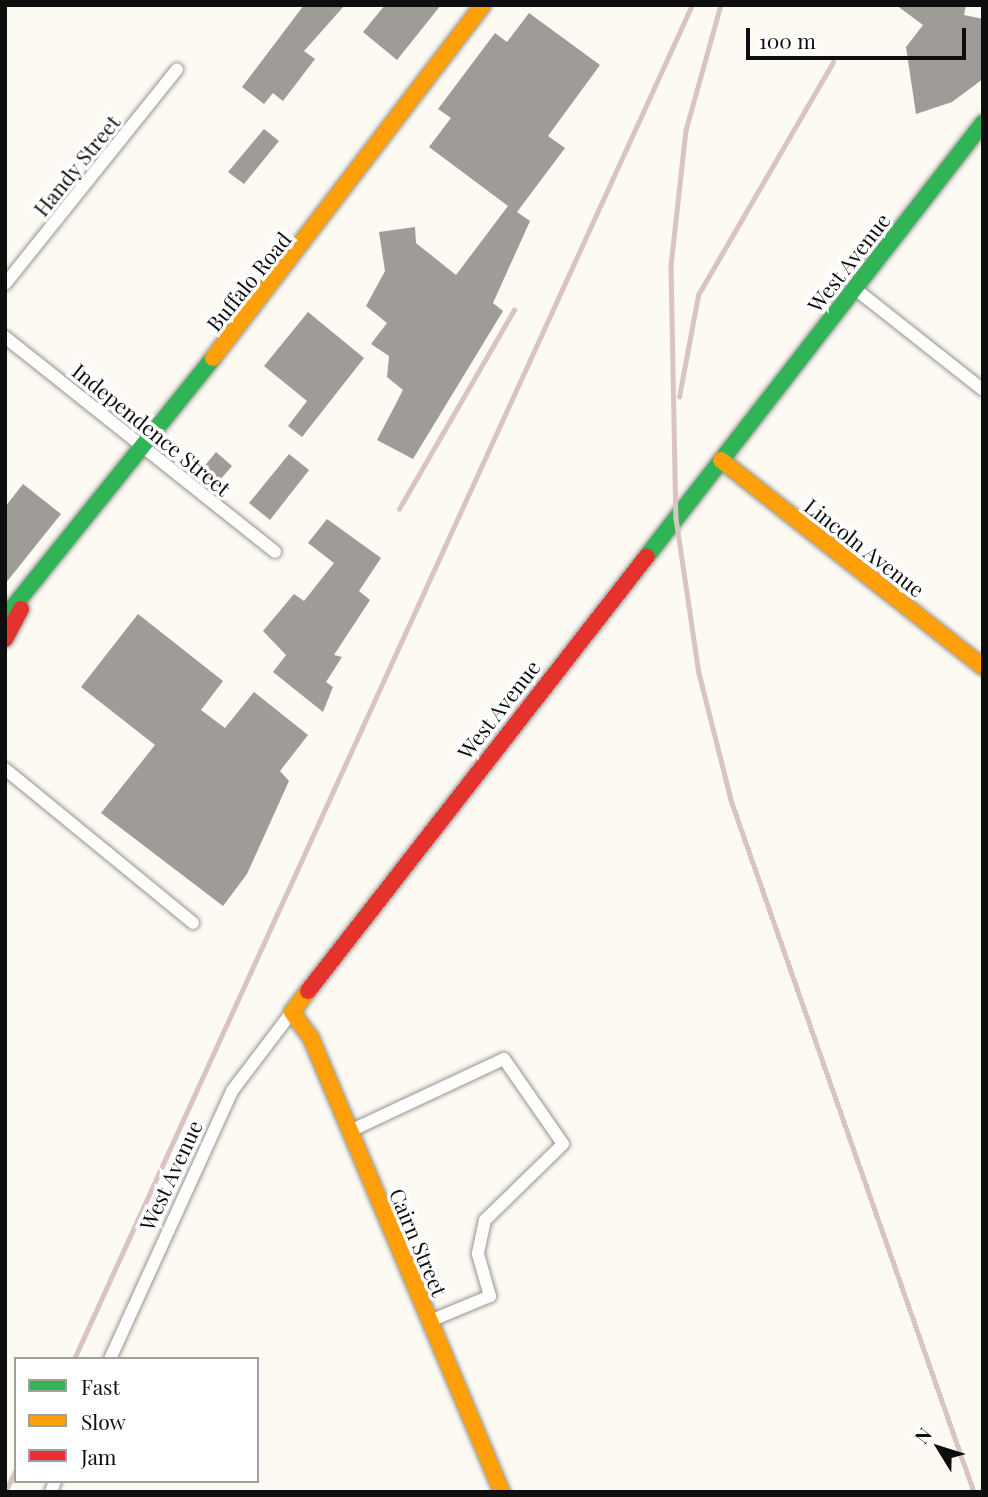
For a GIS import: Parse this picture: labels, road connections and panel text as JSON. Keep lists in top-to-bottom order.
{
  "streets": {
    "street": [
      "Handy Street",
      "West Avenue",
      "Buffalo Road",
      "Independence Street",
      "Lincoln Avenue",
      "Cairn Street"
    ]
  },
  "crossings": [
    ["West Avenue", "Lincoln Avenue"],
    ["West Avenue", "Cairn Street"],
    ["Buffalo Road", "Independence Street"]
  ],
  "legend": ["Fast", "Slow", "Jam"],
  "scale_bar": "100 m",
  "north": "top left"
}
